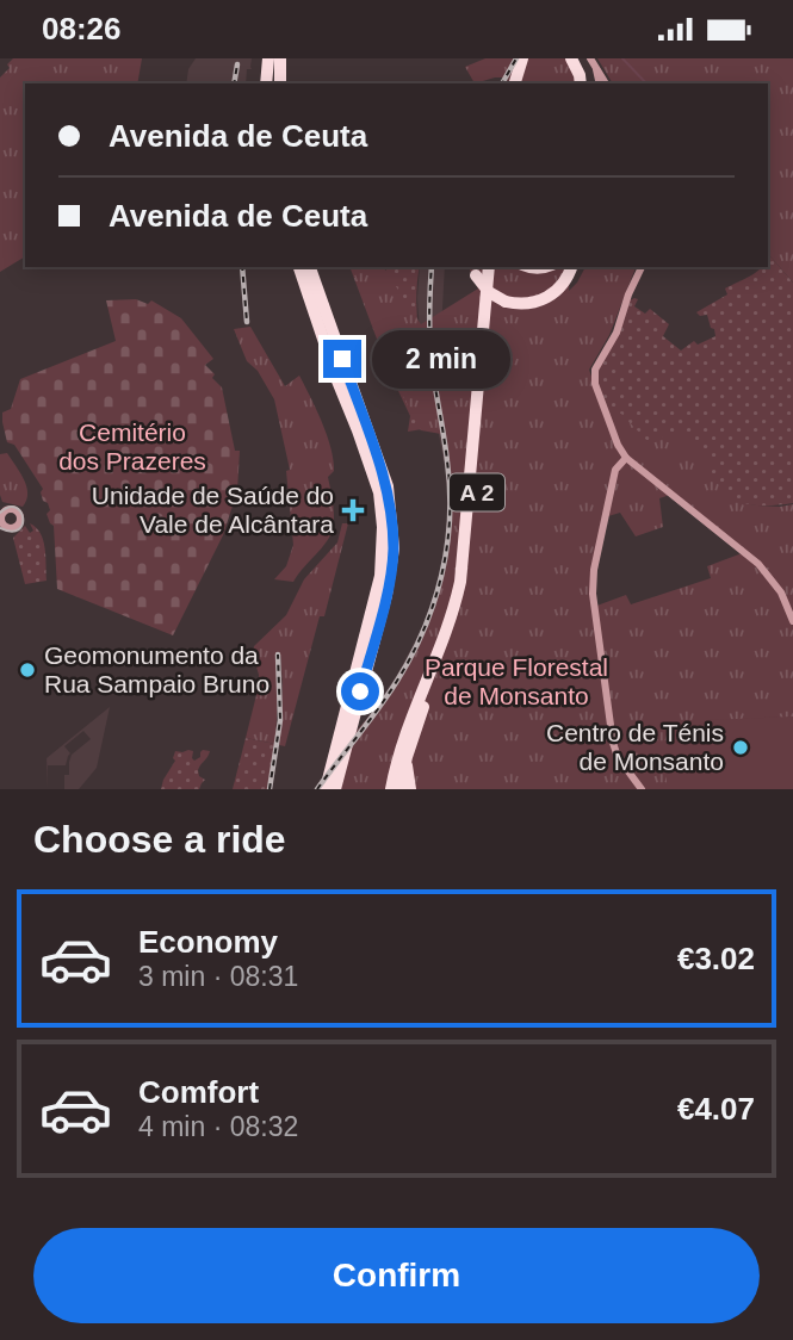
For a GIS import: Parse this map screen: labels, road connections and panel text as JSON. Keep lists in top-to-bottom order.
{
  "streets": {
    "highway": ["A 2"]
  },
  "parks": ["Cemitério dos Prazeres", "Parque Florestal de Monsanto"],
  "places": {
    "health": ["Unidade de Saúde do Vale de Alcântara"],
    "other": ["Geomonumento da Rua Sampaio Bruno", "Centro de Ténis de Monsanto"]
  },
  "page": {
    "status": "08:26",
    "banner": ["Avenida de Ceuta", "Avenida de Ceuta"],
    "bubble": "2 min",
    "heading": "Choose a ride",
    "list": [
      {
        "name": "Economy",
        "note": "3 min · 08:31",
        "value": "€3.02"
      },
      {
        "name": "Comfort",
        "note": "4 min · 08:32",
        "value": "€4.07"
      }
    ],
    "buttons": "Confirm"
  }
}
